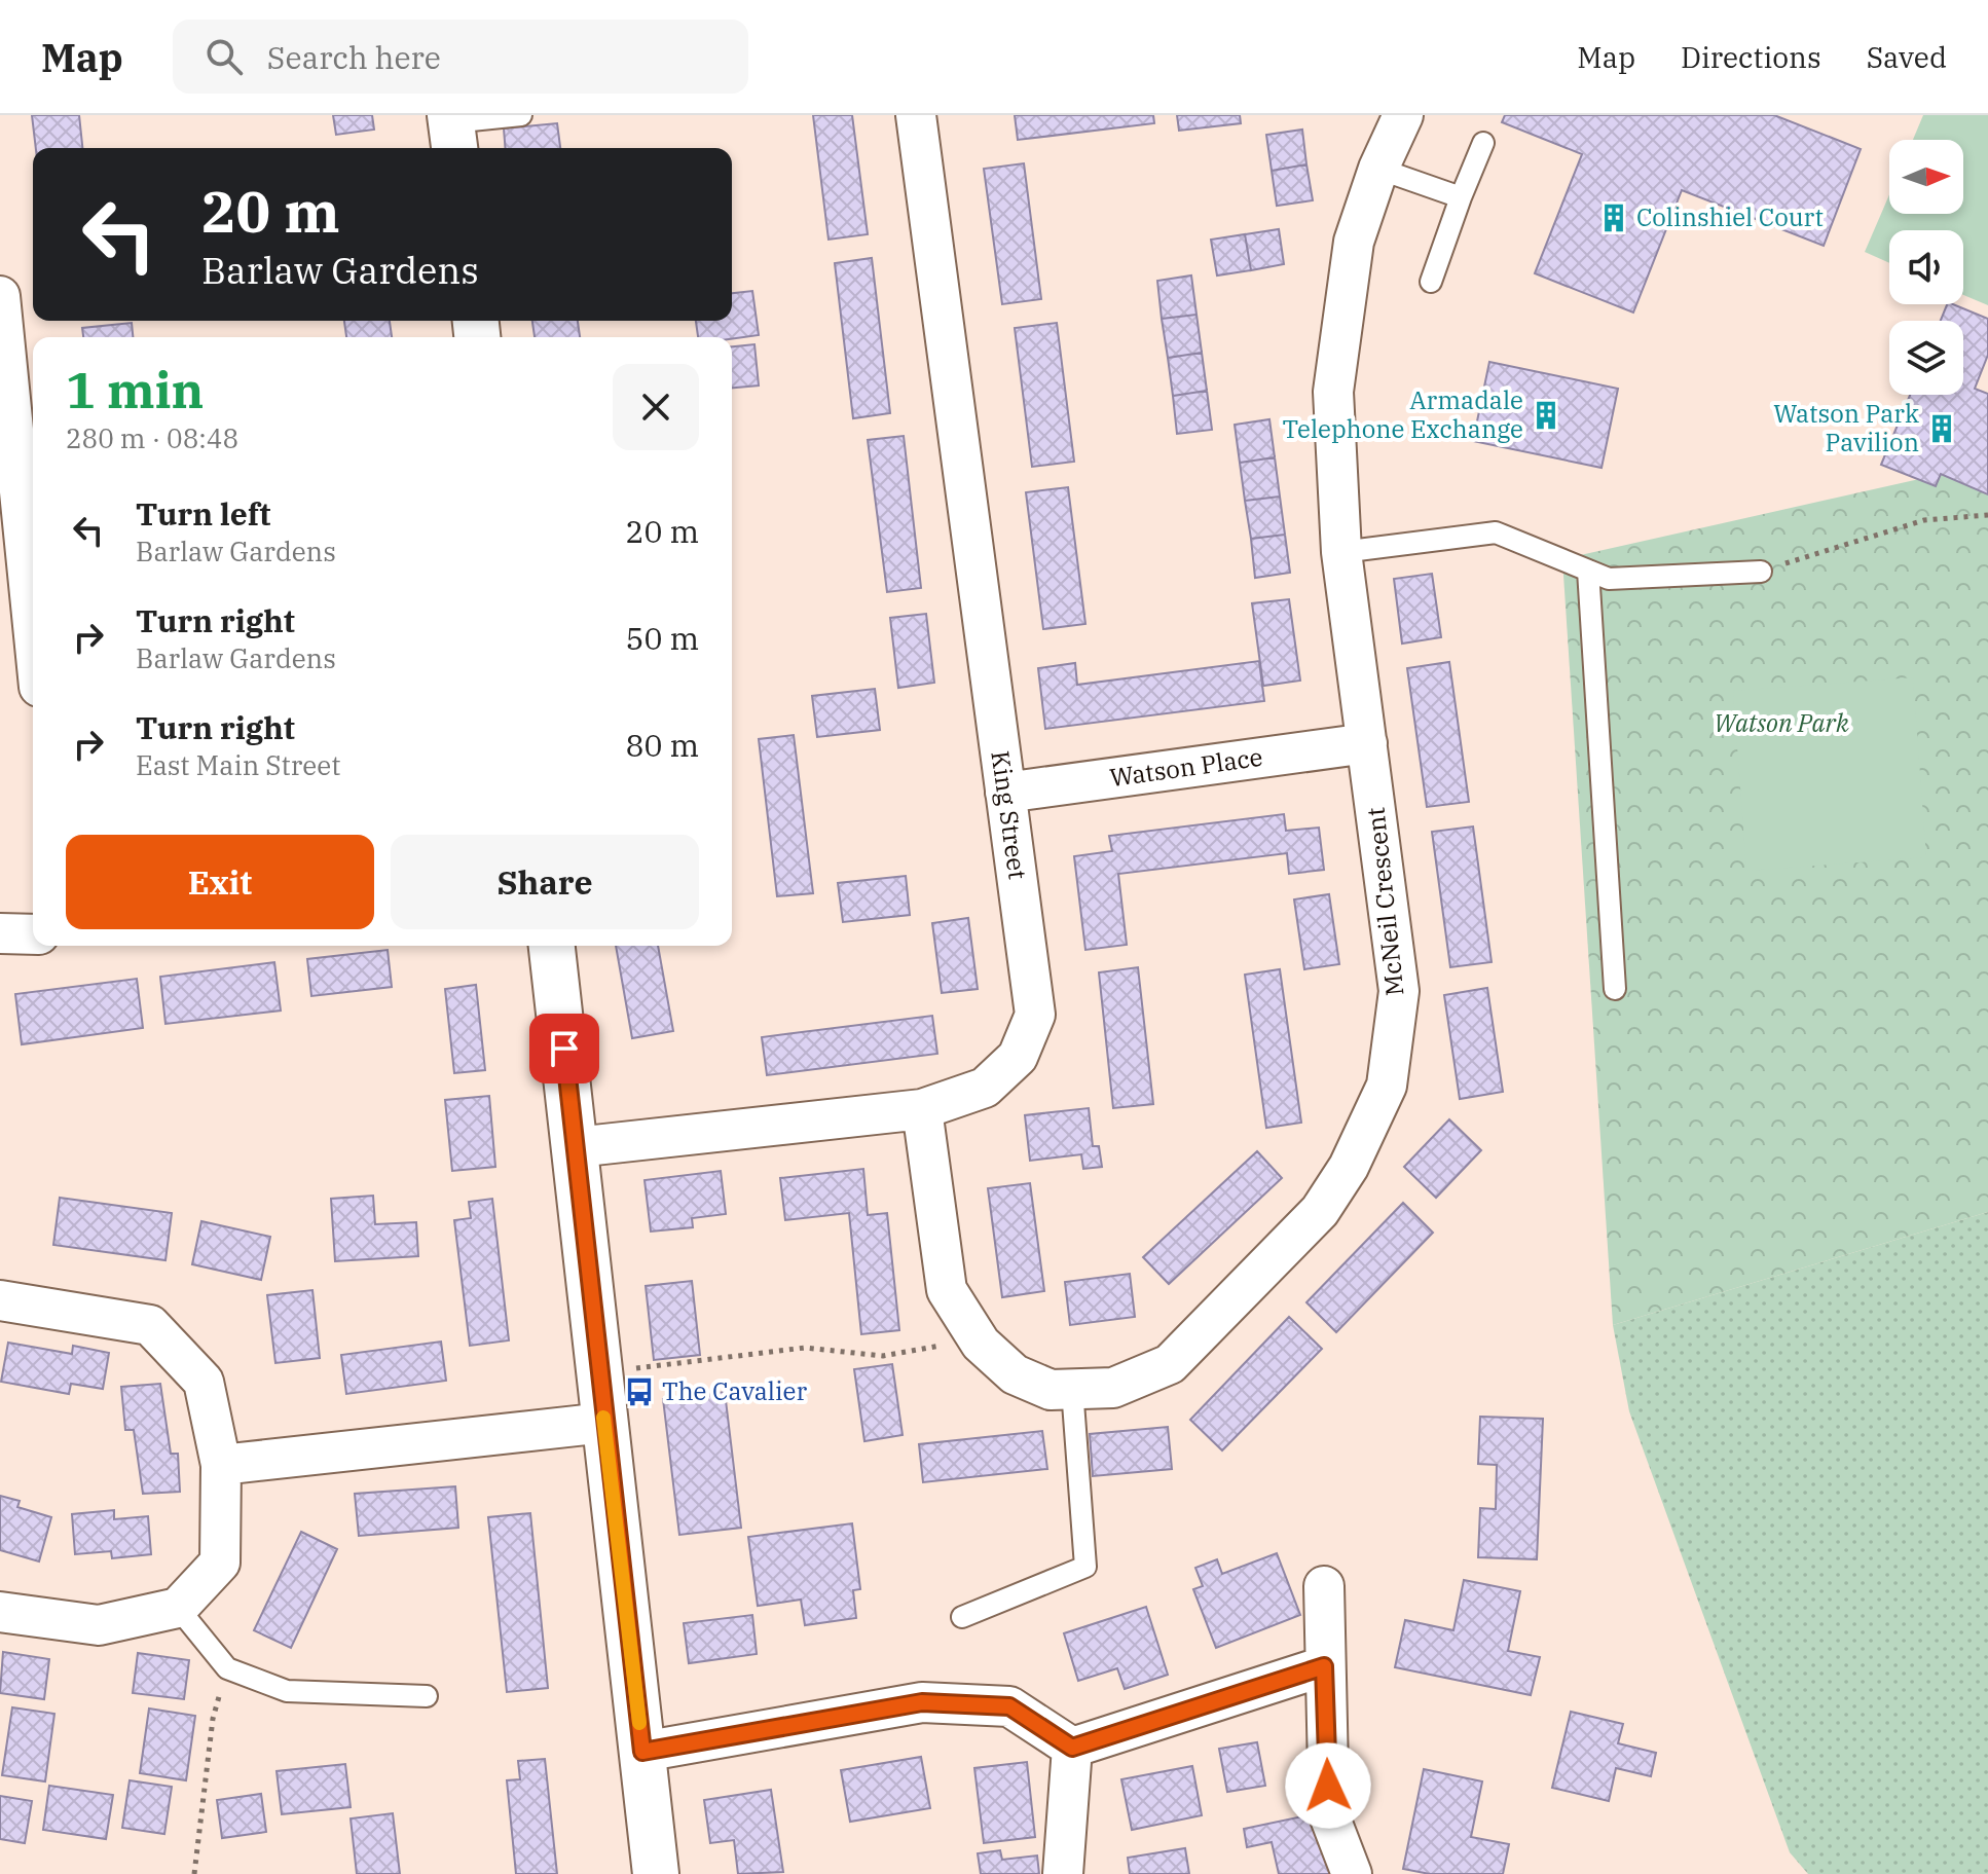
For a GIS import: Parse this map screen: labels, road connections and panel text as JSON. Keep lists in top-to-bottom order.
{
  "streets": {
    "street": ["Watson Place", "King Street", "McNeil Crescent"]
  },
  "crossings": [
    ["Watson Place", "King Street"],
    ["Watson Place", "McNeil Crescent"],
    ["King Street", "McNeil Crescent"]
  ],
  "parks": ["Watson Park"],
  "places": {
    "building": ["Colinshiel Court", "Armadale Telephone Exchange", "Watson Park Pavilion"],
    "bus stop": ["The Cavalier"]
  },
  "north": "right",
  "page": {
    "header": "Map",
    "search": "Search here",
    "nav": ["Map", "Directions", "Saved"],
    "turn": ["20 m", "Barlaw Gardens"],
    "heading": ["1 min", "280 m · 08:48"],
    "list": [
      {
        "name": "Turn left",
        "note": "Barlaw Gardens",
        "value": "20 m"
      },
      {
        "name": "Turn right",
        "note": "Barlaw Gardens",
        "value": "50 m"
      },
      {
        "name": "Turn right",
        "note": "East Main Street",
        "value": "80 m"
      }
    ],
    "buttons": ["Exit", "Share"]
  }
}
